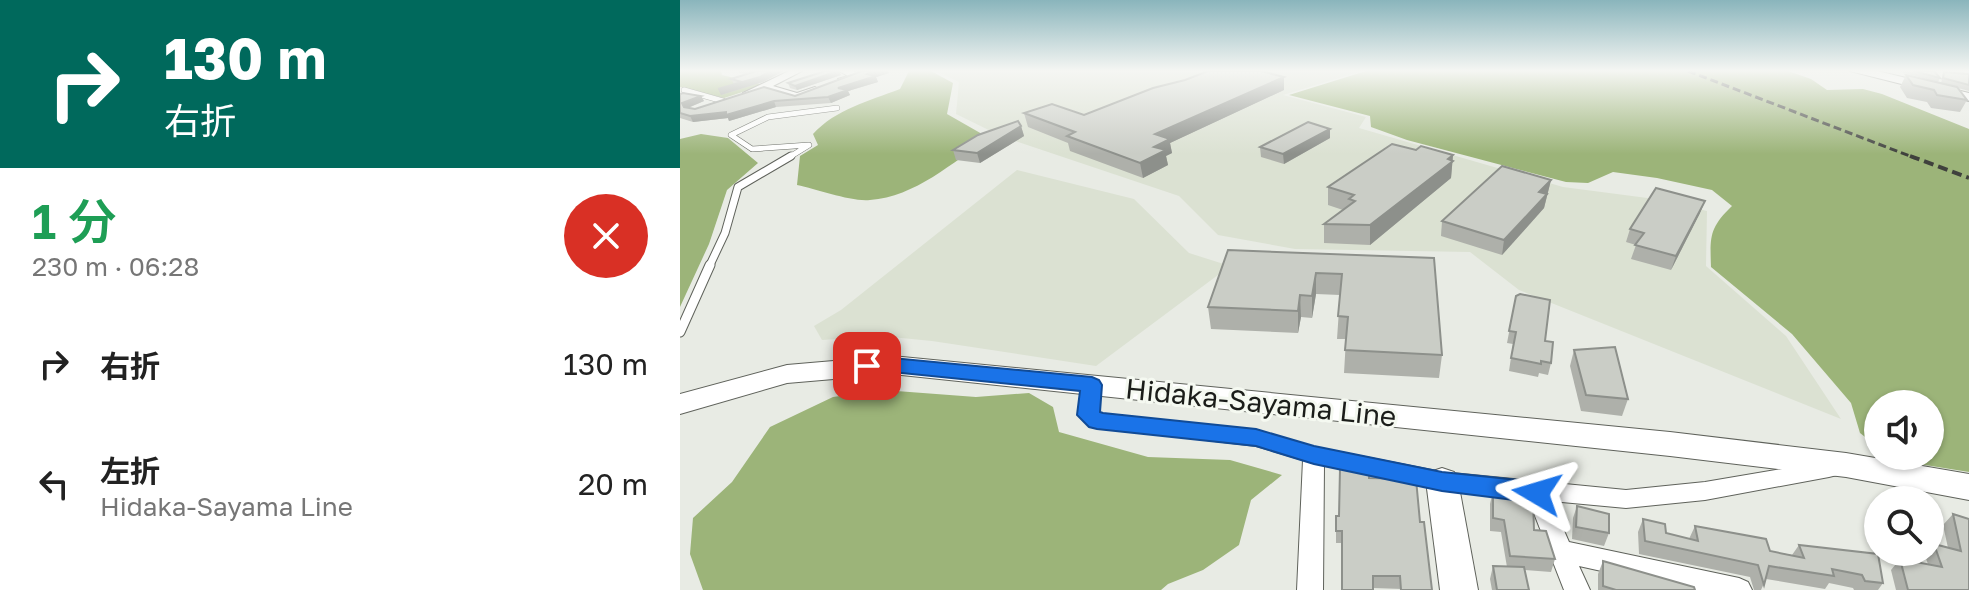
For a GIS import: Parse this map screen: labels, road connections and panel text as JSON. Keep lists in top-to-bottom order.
{
  "streets": {
    "main road": ["Hidaka-Sayama Line"]
  },
  "page": {
    "turn": ["130 m", "右折"],
    "heading": ["1 分", "230 m · 06:28"],
    "list": [
      {
        "name": "右折",
        "value": "130 m"
      },
      {
        "name": "左折",
        "note": "Hidaka-Sayama Line",
        "value": "20 m"
      }
    ]
  }
}
